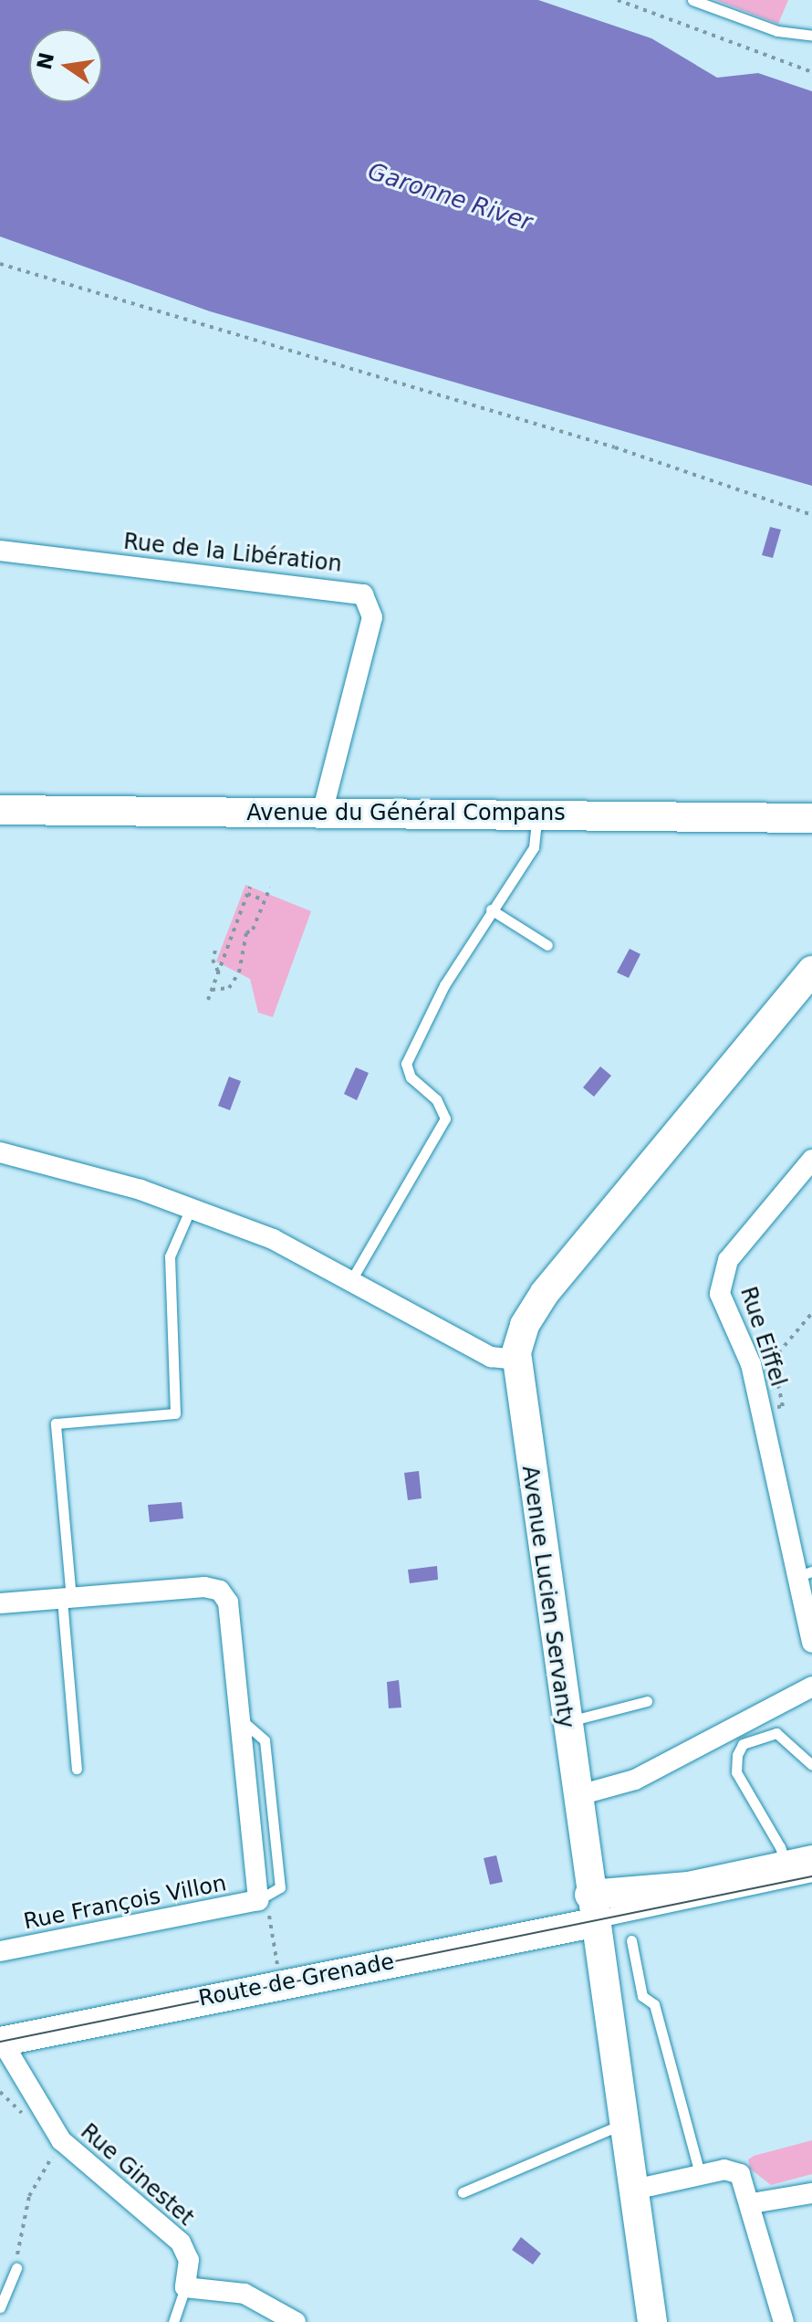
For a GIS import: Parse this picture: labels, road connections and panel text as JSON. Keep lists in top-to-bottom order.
{
  "streets": {
    "street": [
      "Rue de la Libération",
      "Avenue du Général Compans",
      "Rue Eiffel",
      "Avenue Lucien Servanty",
      "Rue François Villon",
      "Route de Grenade",
      "Rue Ginestet"
    ]
  },
  "crossings": [
    ["Rue de la Libération", "Avenue du Général Compans"],
    ["Avenue Lucien Servanty", "Route de Grenade"],
    ["Route de Grenade", "Rue Ginestet"]
  ],
  "water": ["Garonne River"],
  "north": "left"
}
